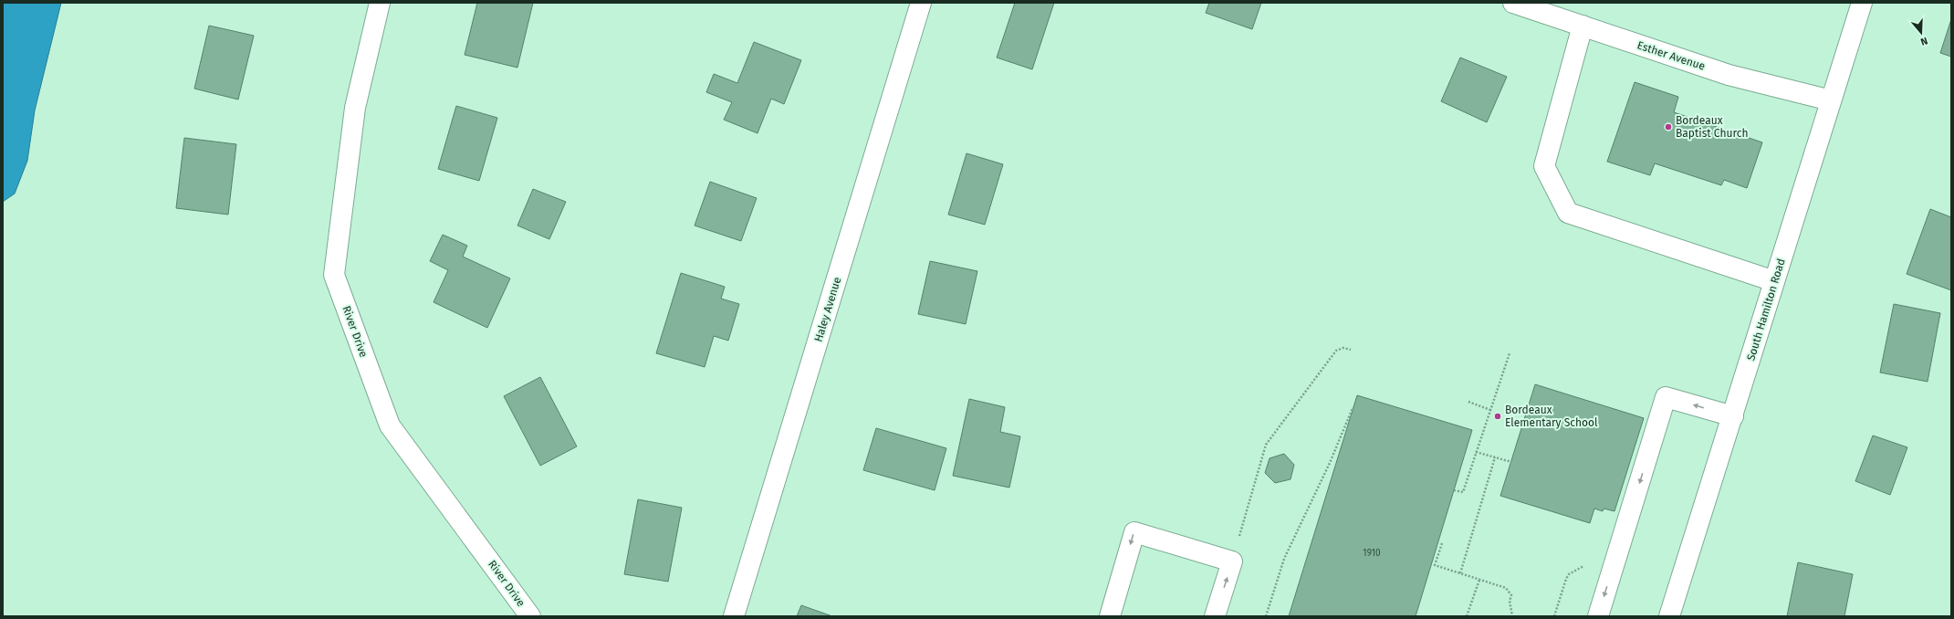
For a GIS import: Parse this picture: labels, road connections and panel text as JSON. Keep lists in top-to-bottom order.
{
  "streets": {
    "street": [
      "Esther Avenue",
      "Haley Avenue",
      "South Hamilton Road",
      "River Drive"
    ]
  },
  "crossings": [
    ["Esther Avenue", "South Hamilton Road"]
  ],
  "places": ["Bordeaux Baptist Church", "Bordeaux Elementary School"],
  "house_numbers": ["1910"],
  "north": "bottom"
}
